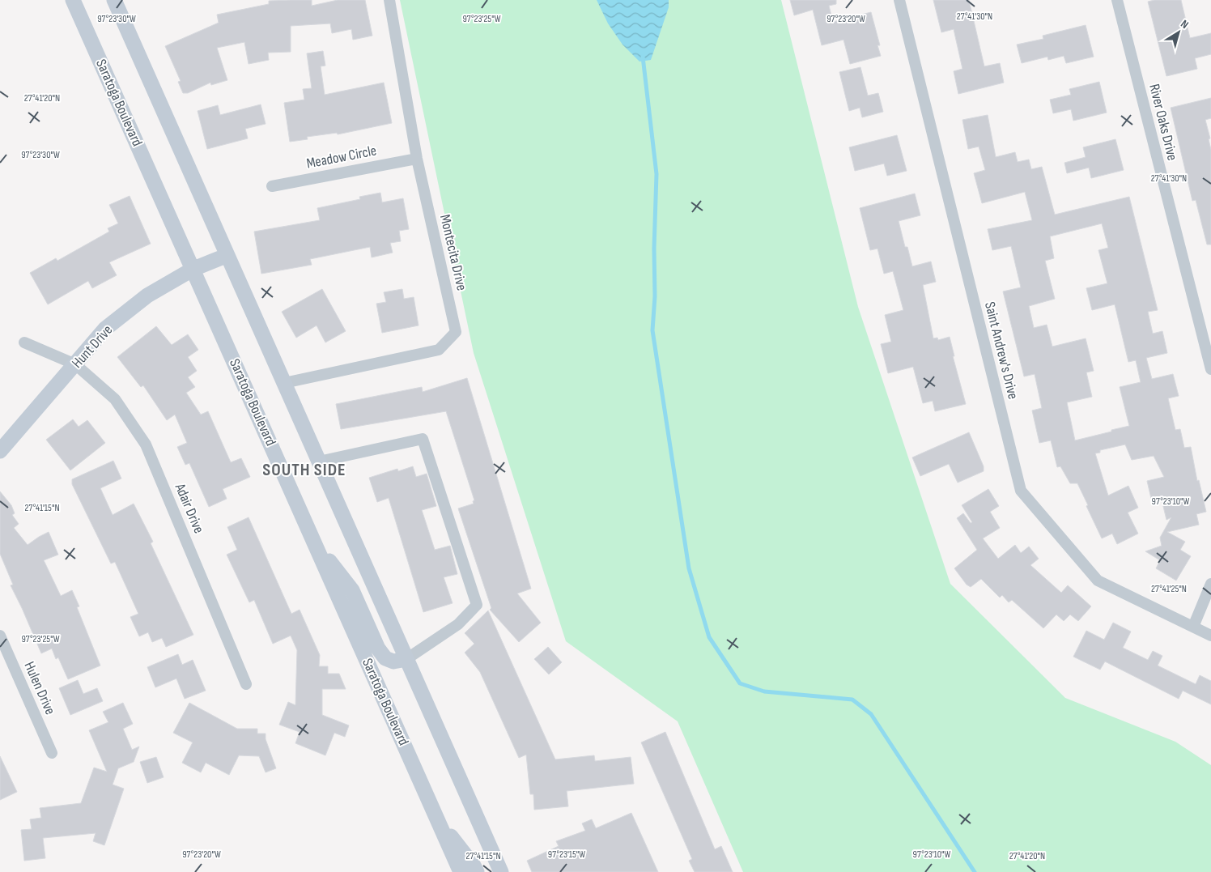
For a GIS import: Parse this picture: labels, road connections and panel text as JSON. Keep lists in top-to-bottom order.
{
  "streets": {
    "main road": ["Saratoga Boulevard", "Hunt Drive"],
    "street": [
      "River Oaks Drive",
      "Meadow Circle",
      "Montecita Drive",
      "Saint Andrew's Drive",
      "Adair Drive",
      "Hulen Drive"
    ]
  },
  "crossings": [
    ["Saratoga Boulevard", "Hunt Drive"],
    ["Meadow Circle", "Montecita Drive"],
    ["Hunt Drive", "Adair Drive"]
  ],
  "districts": ["SOUTH SIDE"],
  "north": "top right",
  "coordinates": [
    "27°41'30\"N",
    "97°23'30\"W",
    "97°23'25\"W",
    "97°23'20\"W",
    "27°41'20\"N",
    "97°23'10\"W",
    "27°41'15\"N",
    "27°41'25\"N",
    "97°23'15\"W"
  ]
}
